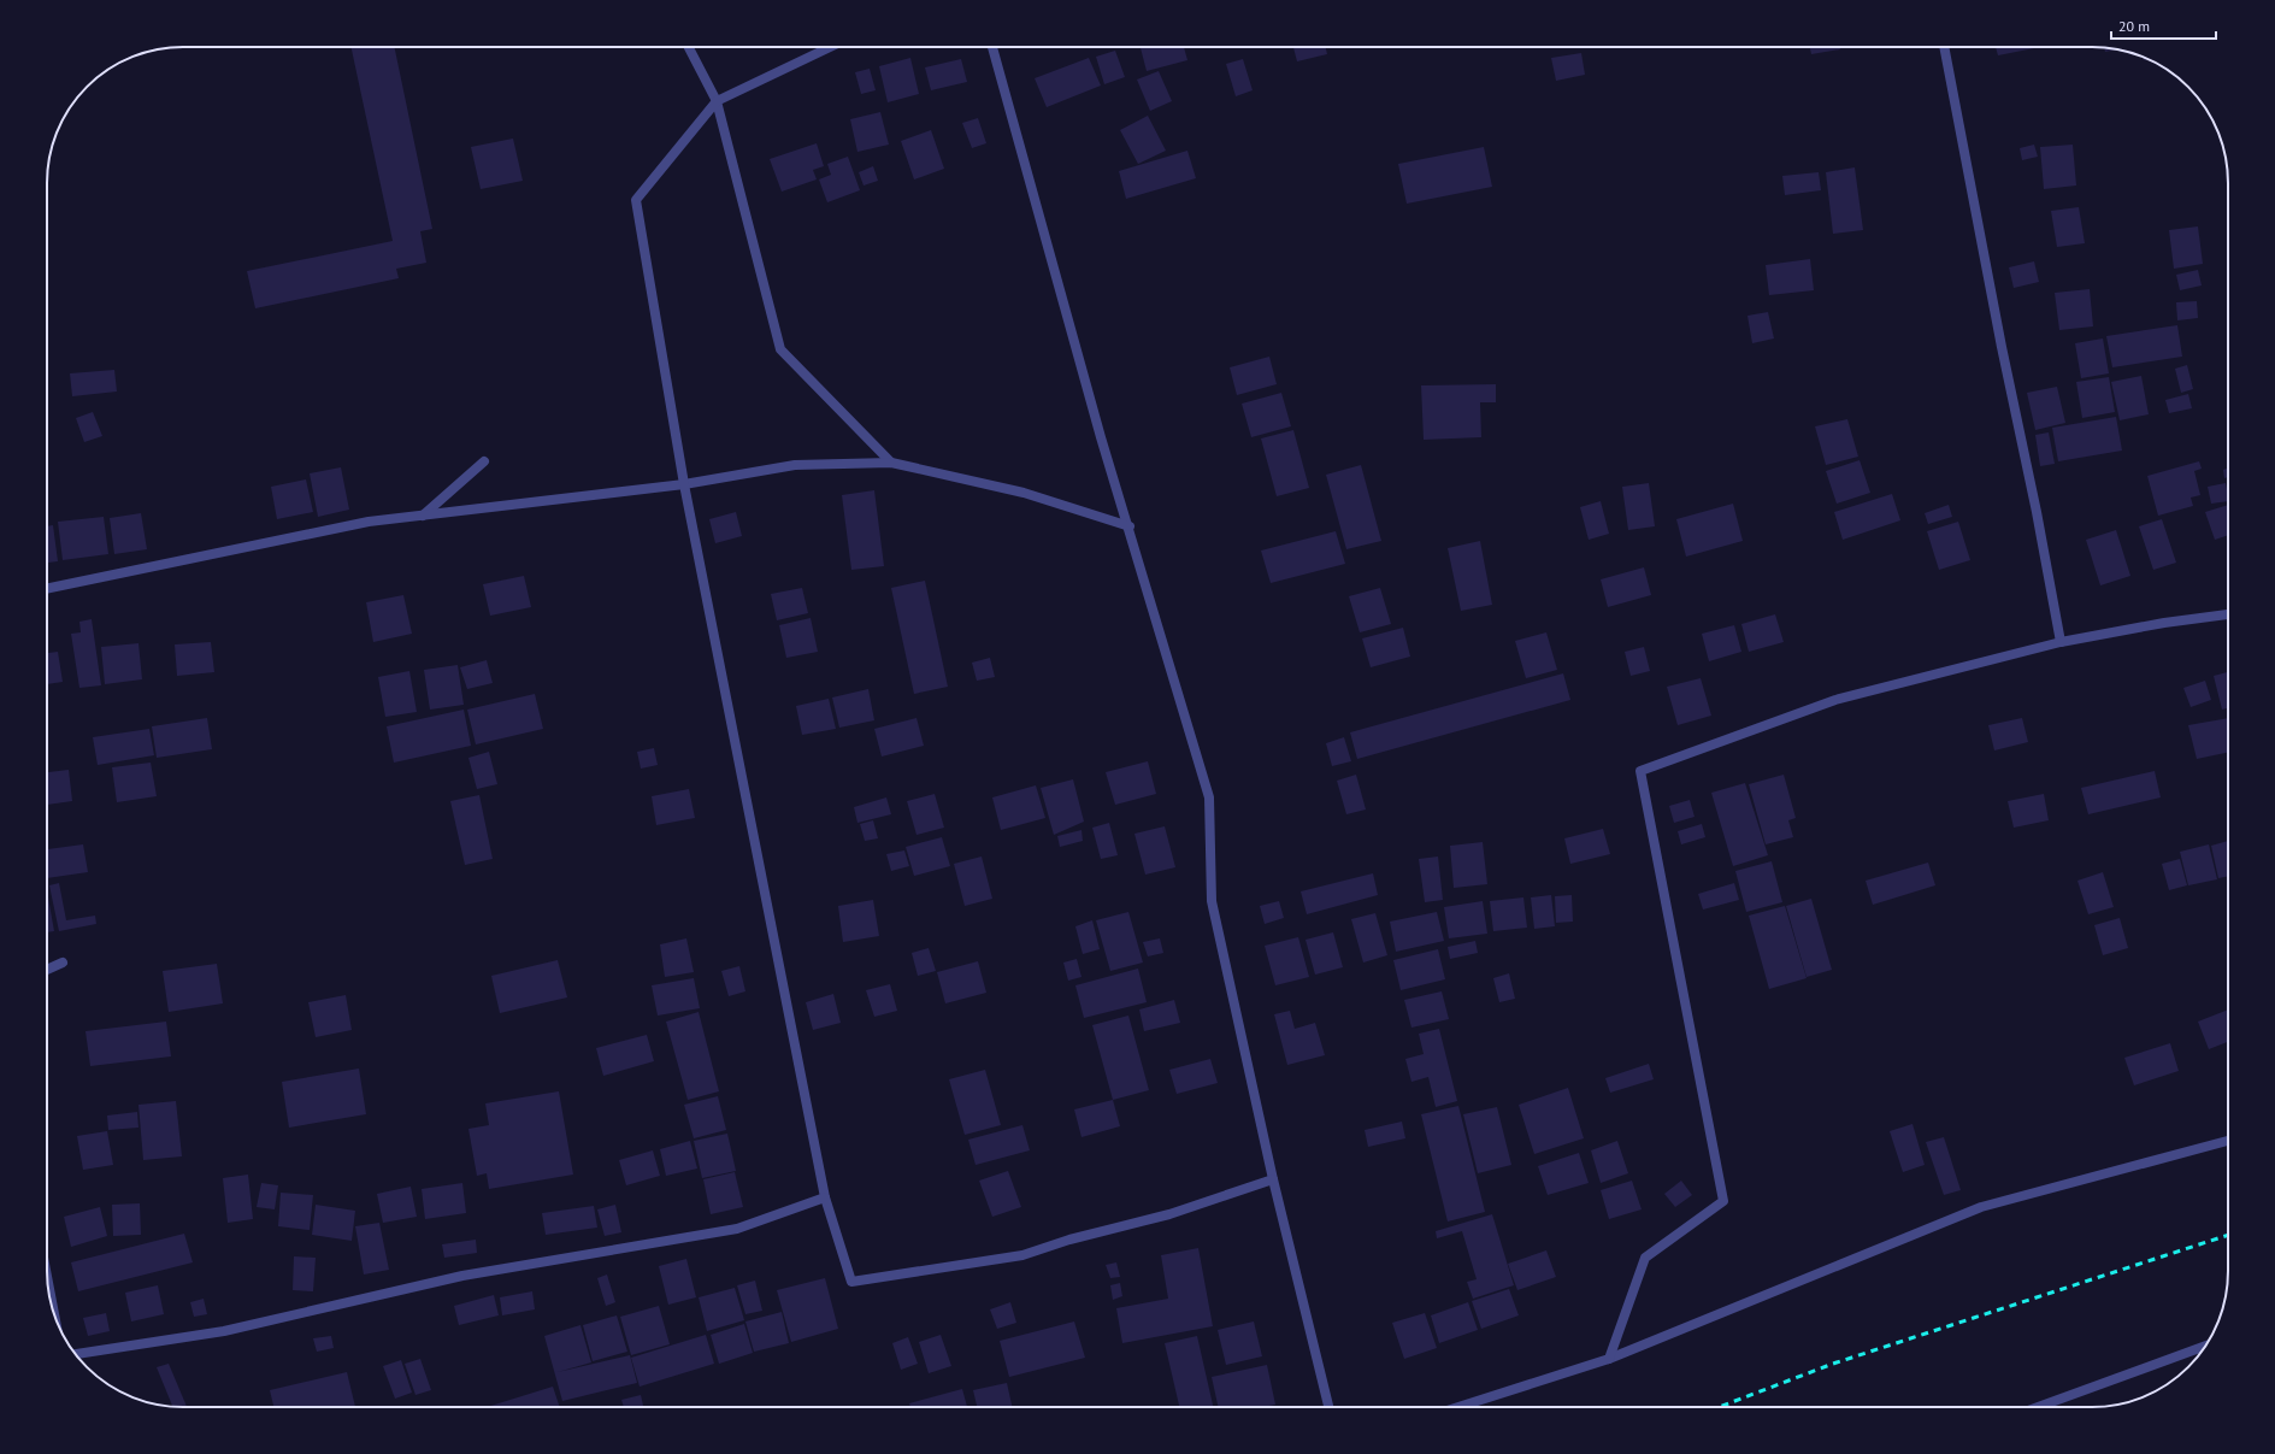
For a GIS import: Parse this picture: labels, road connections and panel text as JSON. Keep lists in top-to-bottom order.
{
  "scale_bar": "20 m"
}
